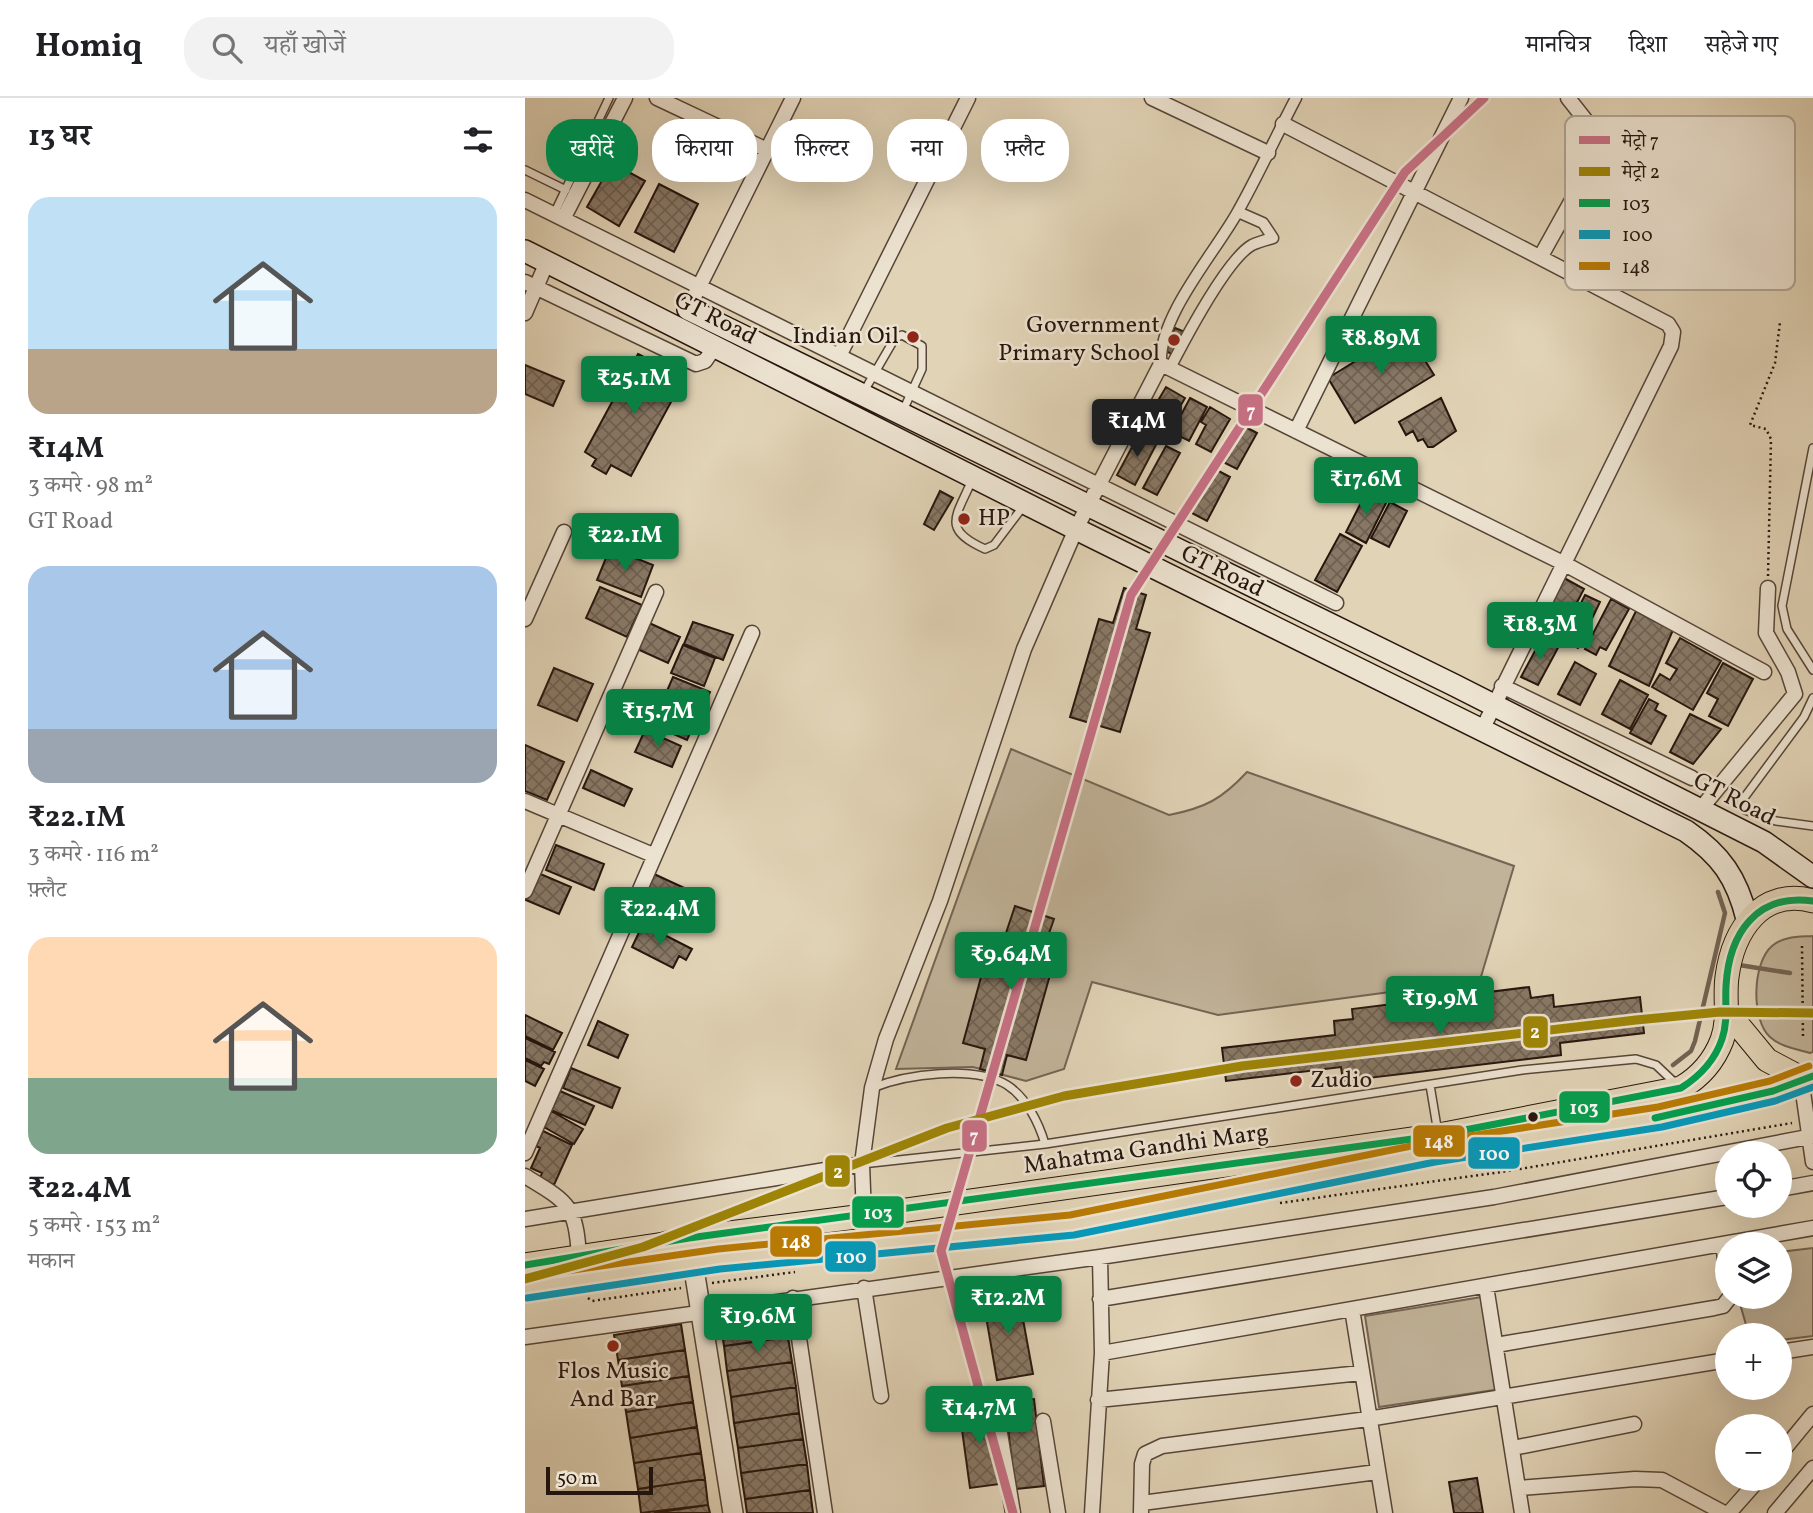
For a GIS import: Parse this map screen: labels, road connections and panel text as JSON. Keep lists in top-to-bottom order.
{
  "streets": {
    "main road": ["GT Road", "Mahatma Gandhi Marg"]
  },
  "crossings": [
    ["GT Road", "Mahatma Gandhi Marg"]
  ],
  "places": [
    "Indian Oil",
    "Government Primary School",
    "HP",
    "Zudio",
    "Flos Music And Bar"
  ],
  "lines": [
    "metro line 7",
    "transit line 103",
    "metro line 2",
    "transit line 148",
    "transit line 100"
  ],
  "legend": [
    "मेट्रो 7",
    "मेट्रो 2",
    "103",
    "100",
    "148"
  ],
  "scale_bar": "50 m",
  "page": {
    "header": "Homiq",
    "search": "यहाँ खोजें",
    "nav": ["मानचित्र", "दिशा", "सहेजे गए"],
    "heading": "13 घर",
    "chip": [
      "खरीदें",
      "किराया",
      "फ़िल्टर",
      "नया",
      "फ़्लैट"
    ],
    "list": [
      {
        "name": "₹14M",
        "note": "3 कमरे · 98 m² · GT Road"
      },
      {
        "name": "₹22.1M",
        "note": "3 कमरे · 116 m² · फ़्लैट"
      },
      {
        "name": "₹22.4M",
        "note": "5 कमरे · 153 m² · मकान"
      }
    ],
    "price": [
      "₹8.89M",
      "₹25.1M",
      "₹14M",
      "₹17.6M",
      "₹22.1M",
      "₹18.3M",
      "₹15.7M",
      "₹22.4M",
      "₹9.64M",
      "₹19.9M",
      "₹12.2M",
      "₹19.6M",
      "₹14.7M"
    ],
    "map_buttons": ["+", "−"],
    "scale": "50 m"
  }
}
